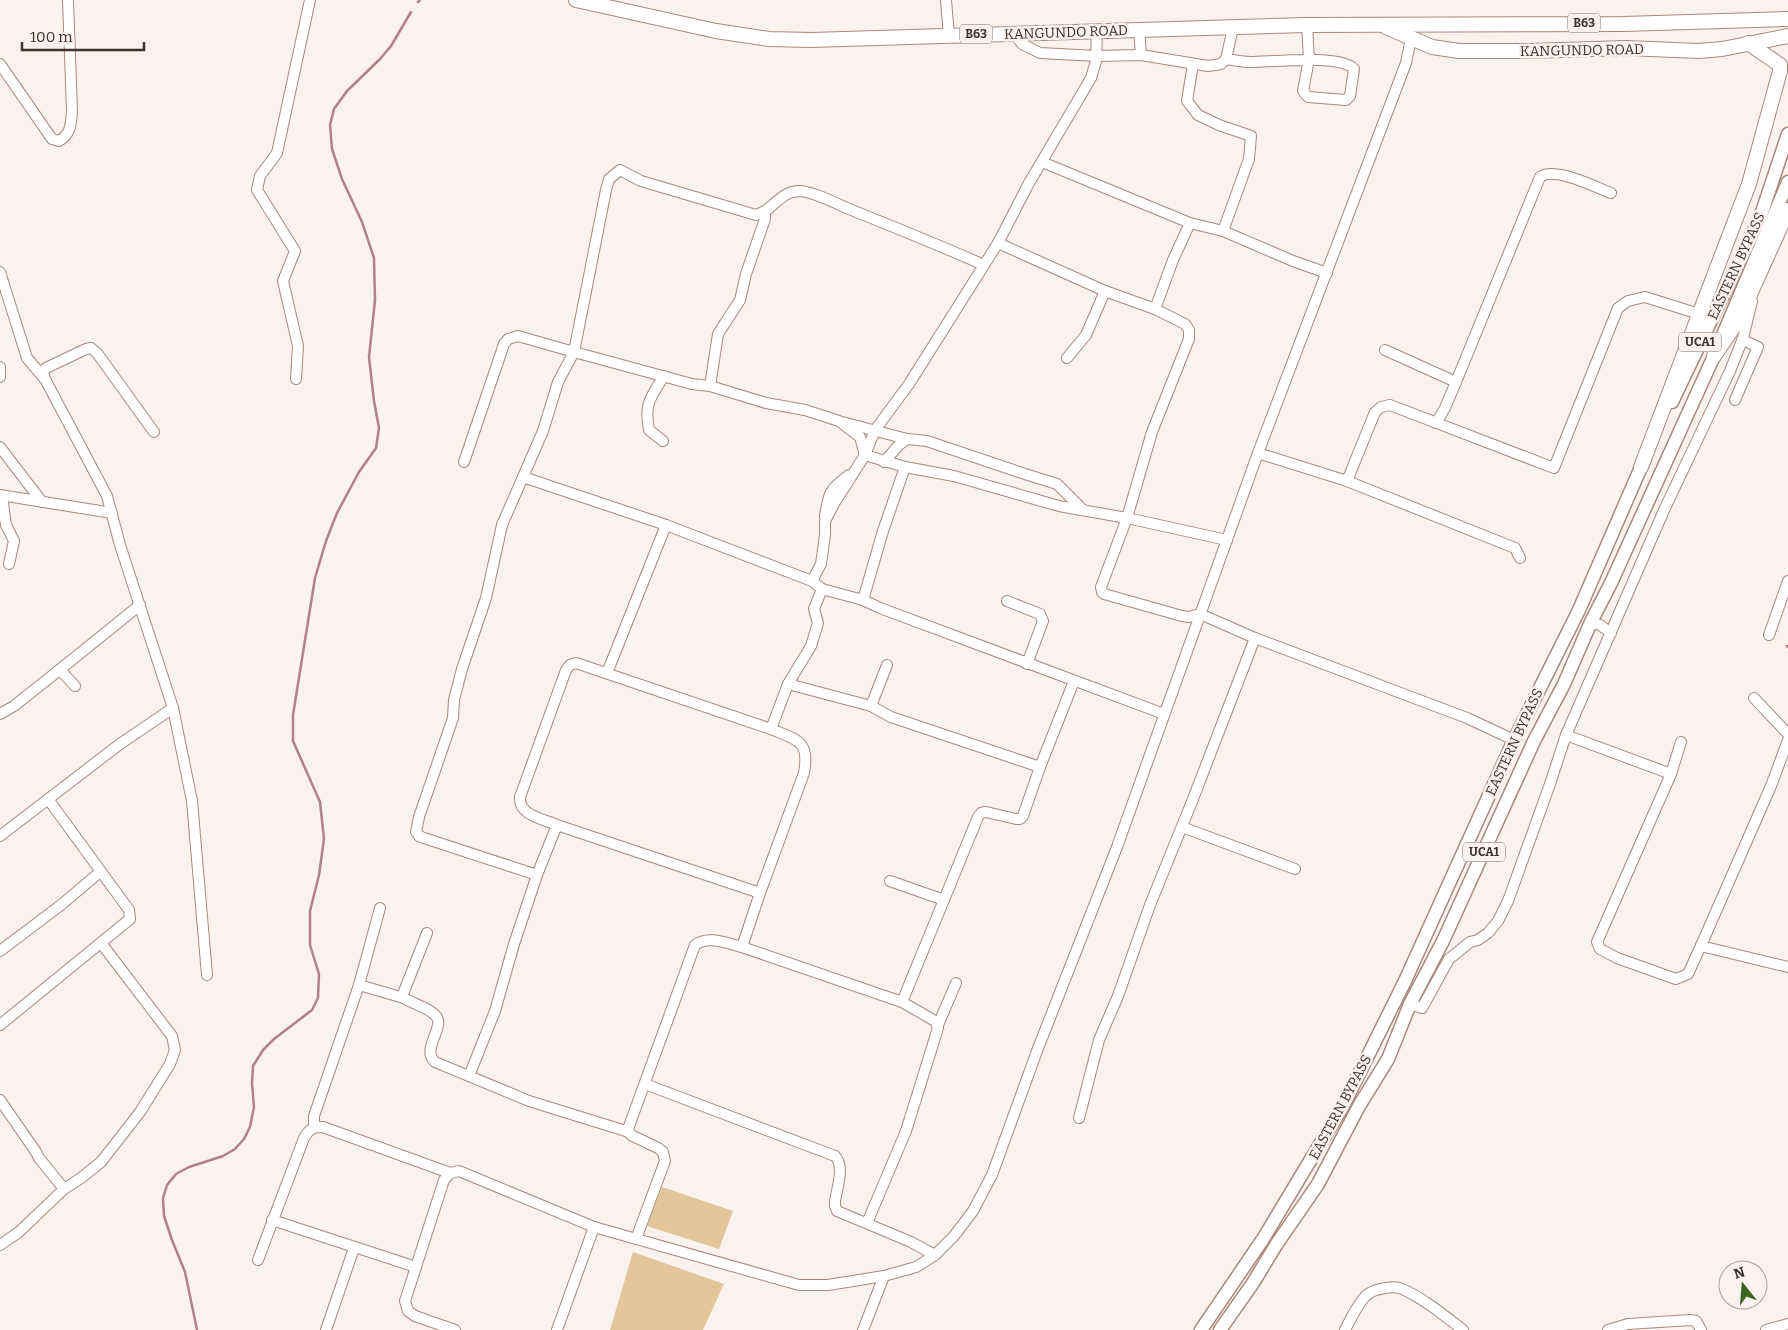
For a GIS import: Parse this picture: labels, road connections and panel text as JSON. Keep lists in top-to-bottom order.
{
  "streets": {
    "highway": ["B63", "KANGUNDO ROAD"],
    "main road": ["EASTERN BYPASS", "UCA1"]
  },
  "scale_bar": "100 m",
  "north": "top"
}
